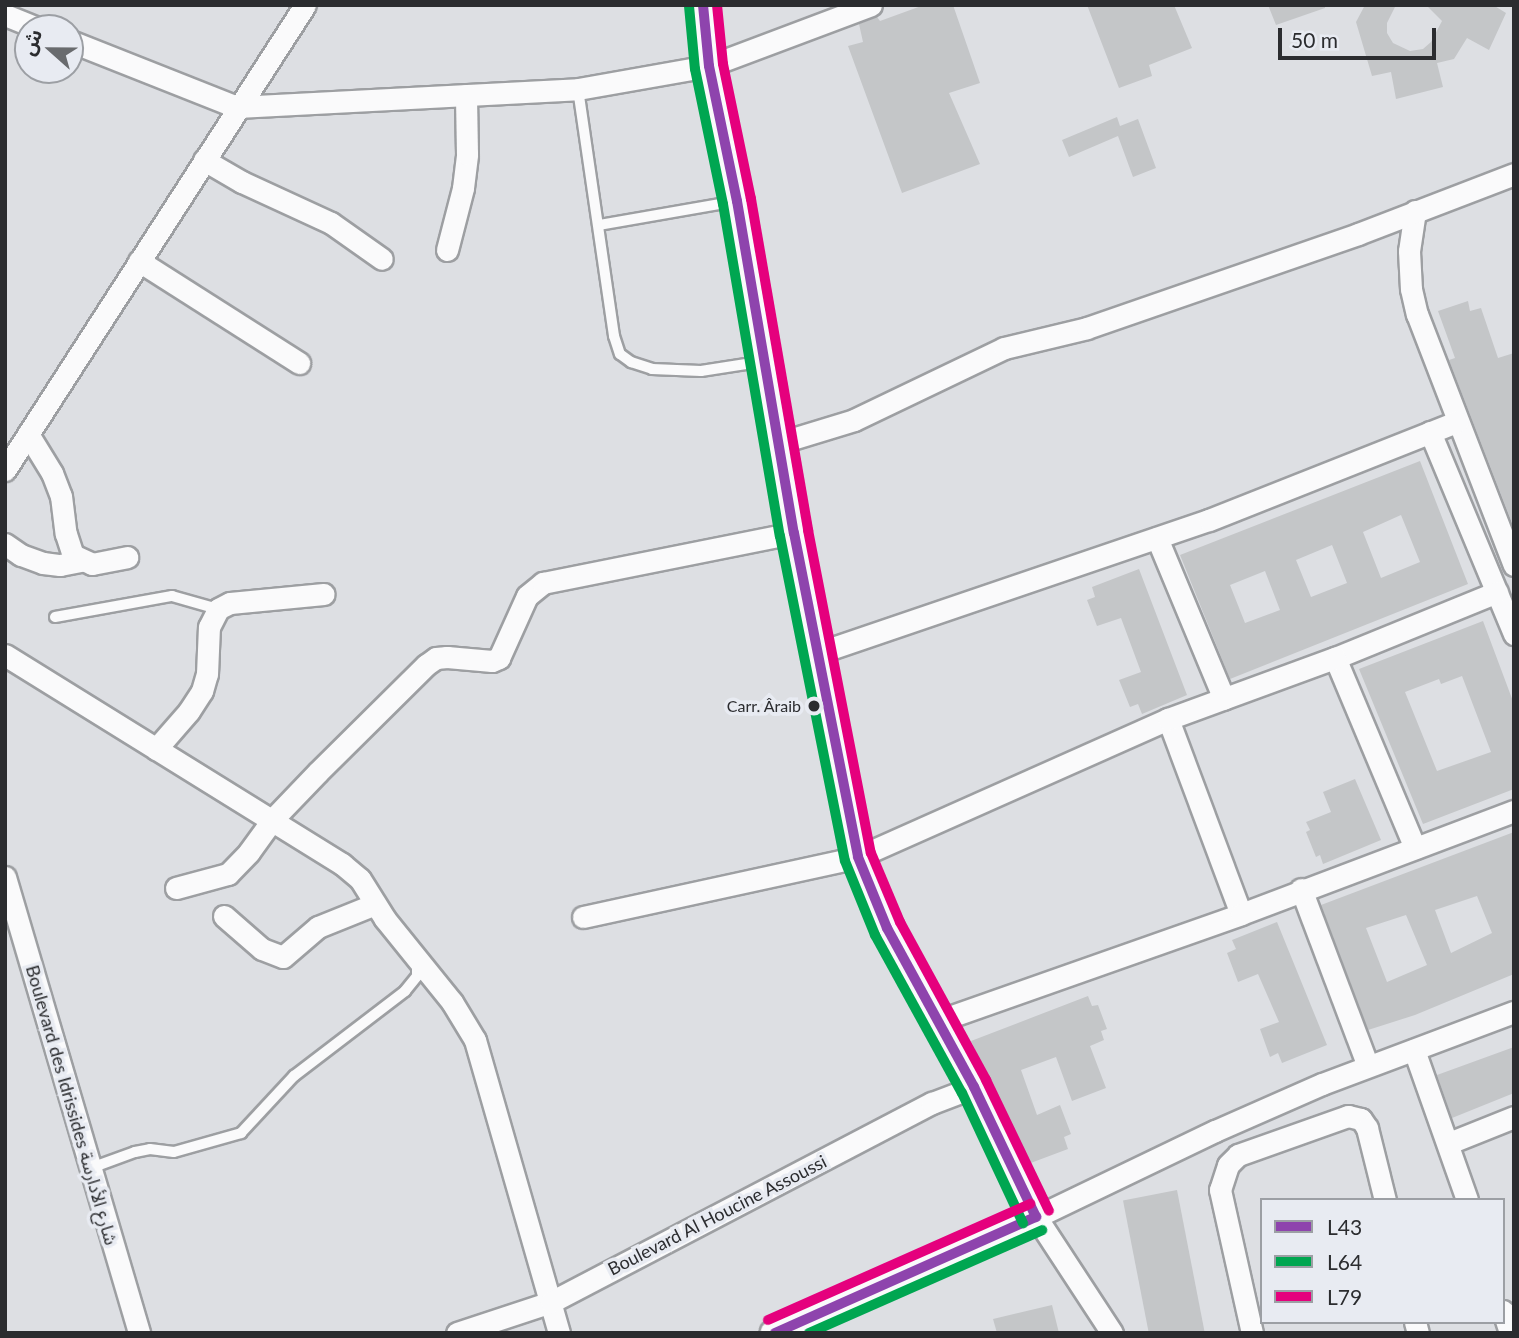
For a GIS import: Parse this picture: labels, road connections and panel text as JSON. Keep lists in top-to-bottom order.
{
  "streets": {
    "street": ["Boulevard des Idrissides شارع الأدارسة", "Boulevard Al Houcine Assoussi"]
  },
  "places": ["Carr. Âraib"],
  "lines": ["transit line L43", "transit line L79", "transit line L64"],
  "legend": ["L43", "L64", "L79"],
  "scale_bar": "50 m",
  "north": "left"
}
